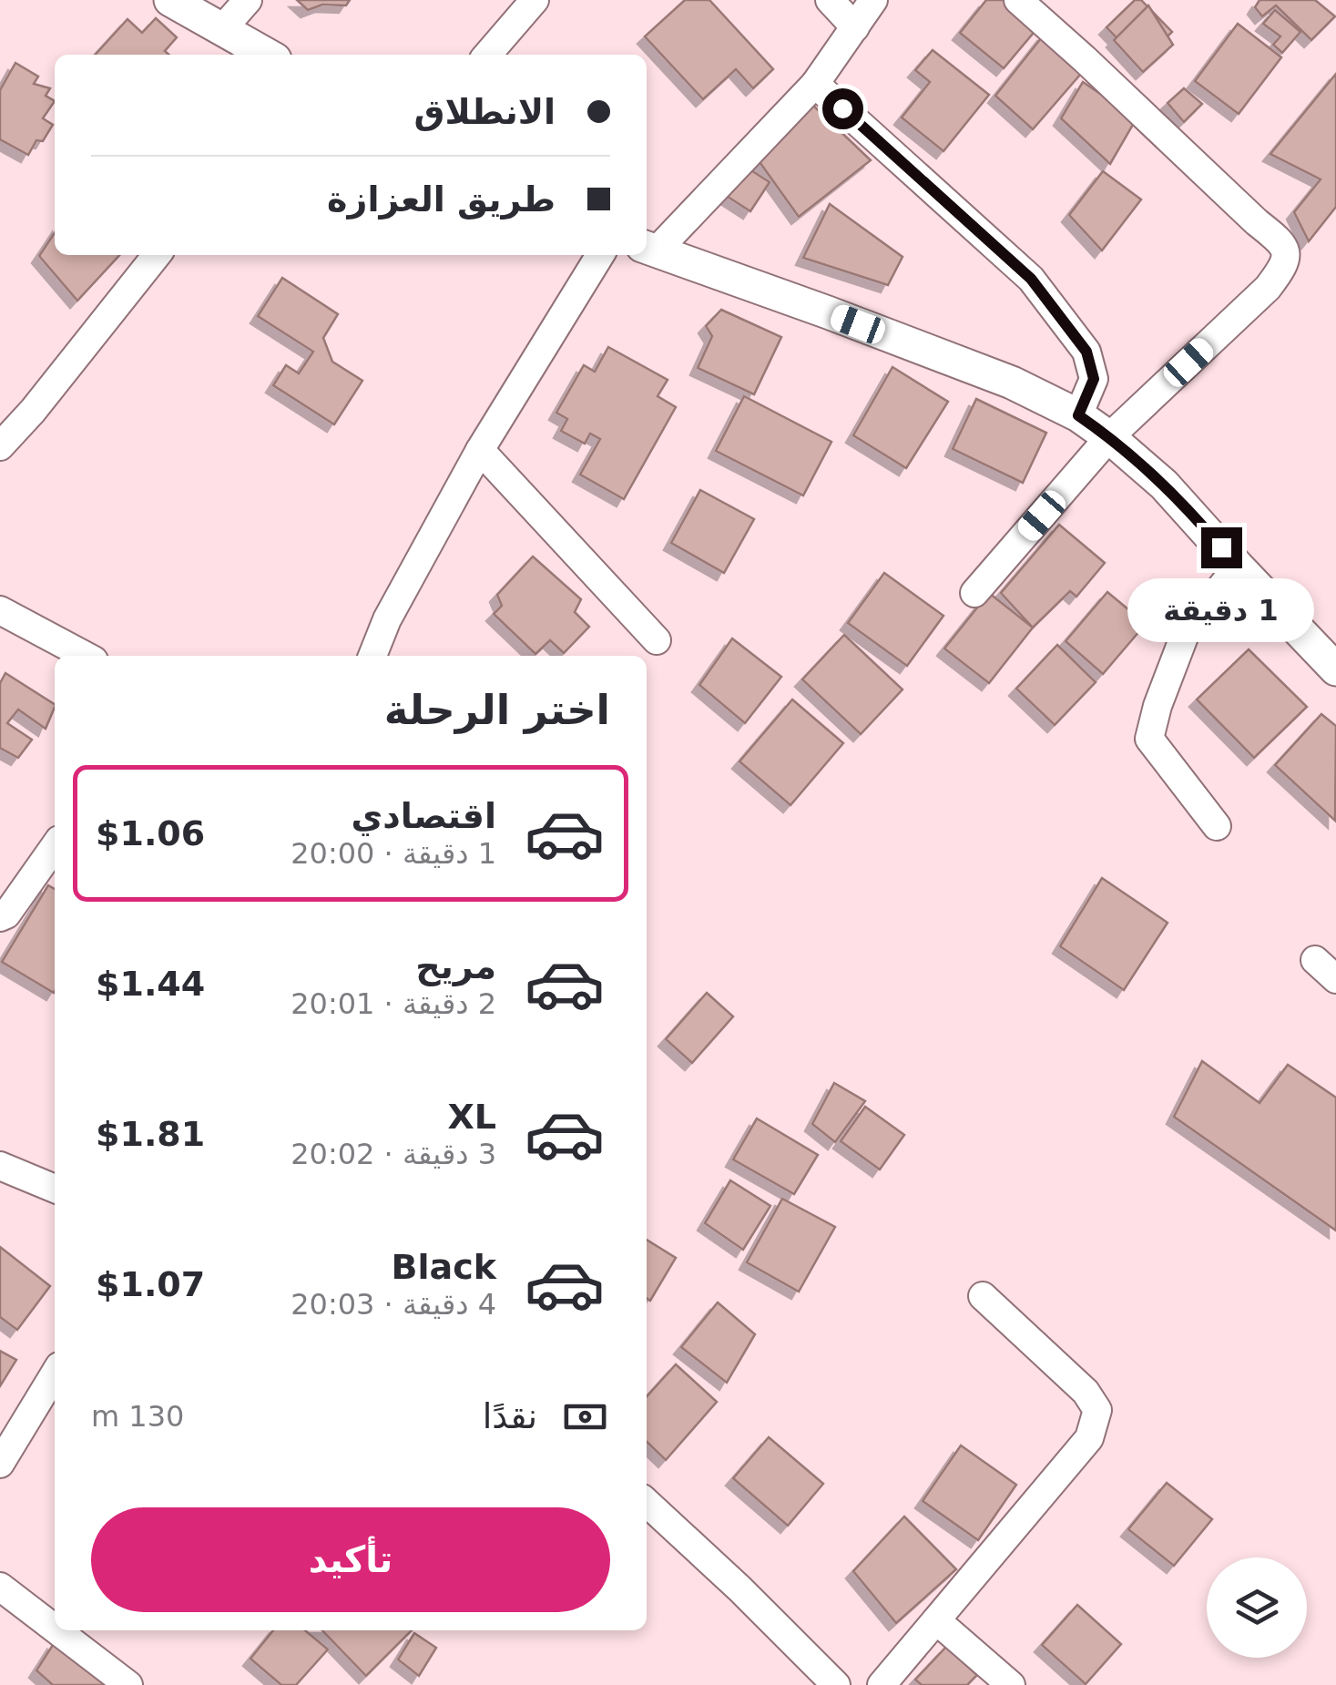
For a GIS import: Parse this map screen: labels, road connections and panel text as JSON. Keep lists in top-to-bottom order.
{
  "page": {
    "banner": ["الانطلاق", "طريق العزازة"],
    "bubble": "1 دقيقة",
    "heading": "اختر الرحلة",
    "list": [
      {
        "name": "اقتصادي",
        "note": "1 دقيقة · 20:00",
        "value": "$1.06"
      },
      {
        "name": "مريح",
        "note": "2 دقيقة · 20:01",
        "value": "$1.44"
      },
      {
        "name": "XL",
        "note": "3 دقيقة · 20:02",
        "value": "$1.81"
      },
      {
        "name": "Black",
        "note": "4 دقيقة · 20:03",
        "value": "$1.07"
      }
    ],
    "pay": ["نقدًا", "130 m"],
    "buttons": "تأكيد"
  }
}
